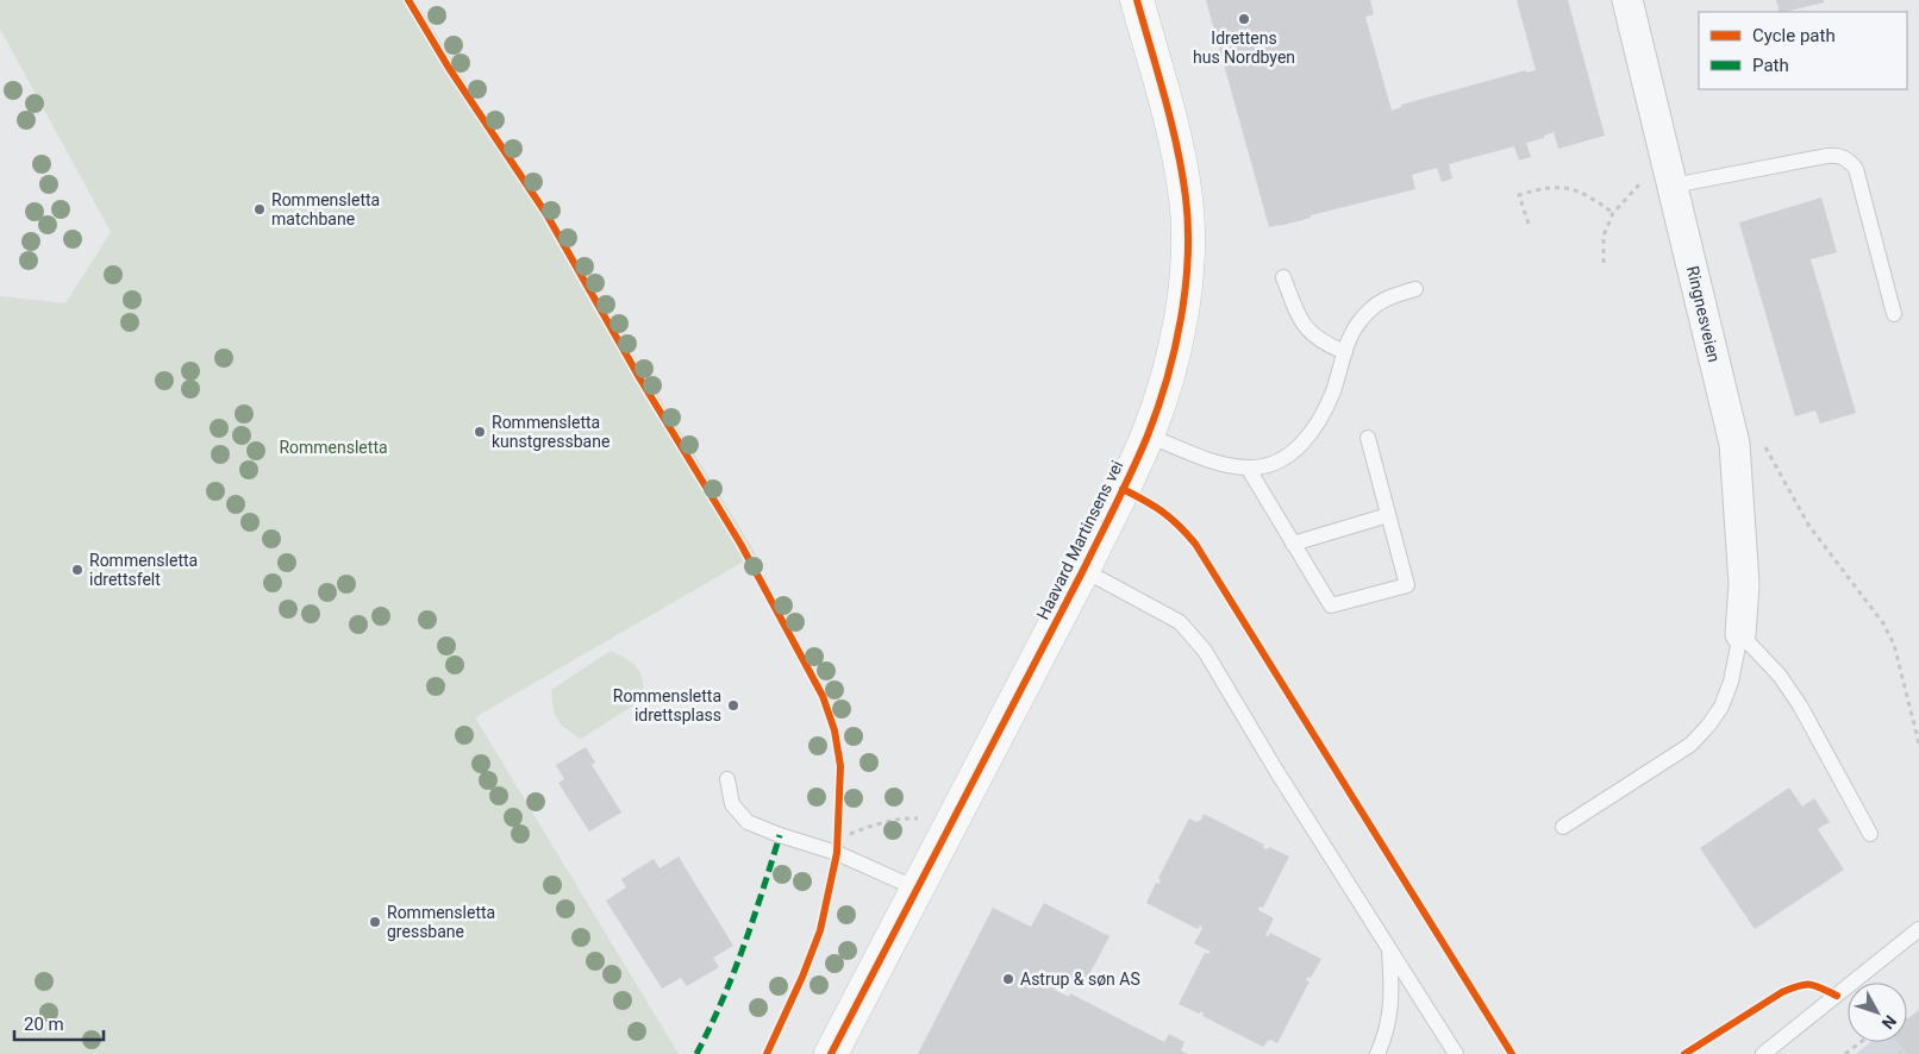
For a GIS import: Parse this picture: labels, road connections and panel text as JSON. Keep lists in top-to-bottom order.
{
  "streets": {
    "street": ["Ringnesveien", "Haavard Martinsens vei"]
  },
  "parks": ["Rommensletta"],
  "places": [
    "Idrettens hus Nordbyen",
    "Rommensletta matchbane",
    "Rommensletta kunstgressbane",
    "Rommensletta idrettsfelt",
    "Rommensletta idrettsplass",
    "Rommensletta gressbane",
    "Astrup & søn AS"
  ],
  "legend": ["Cycle path", "Path"],
  "scale_bar": "20 m",
  "north": "bottom right"
}
